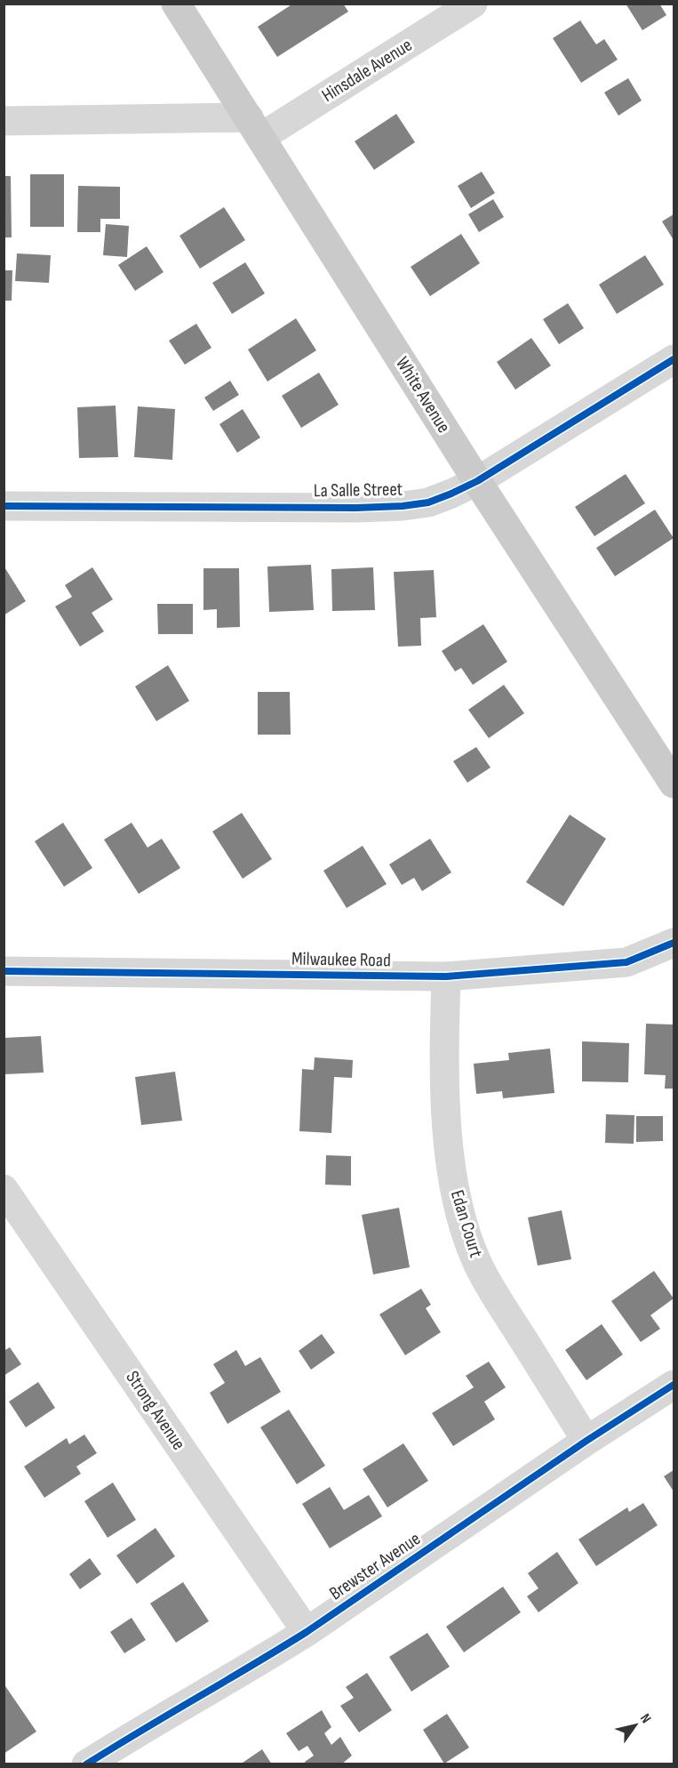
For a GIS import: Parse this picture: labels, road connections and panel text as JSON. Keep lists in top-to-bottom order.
{
  "streets": {
    "main road": ["White Avenue"],
    "street": [
      "Hinsdale Avenue",
      "La Salle Street",
      "Milwaukee Road",
      "Edan Court",
      "Strong Avenue",
      "Brewster Avenue"
    ]
  },
  "crossings": [
    ["Hinsdale Avenue", "White Avenue"],
    ["White Avenue", "La Salle Street"],
    ["Milwaukee Road", "Edan Court"],
    ["Edan Court", "Brewster Avenue"],
    ["Strong Avenue", "Brewster Avenue"]
  ],
  "north": "top right"
}
